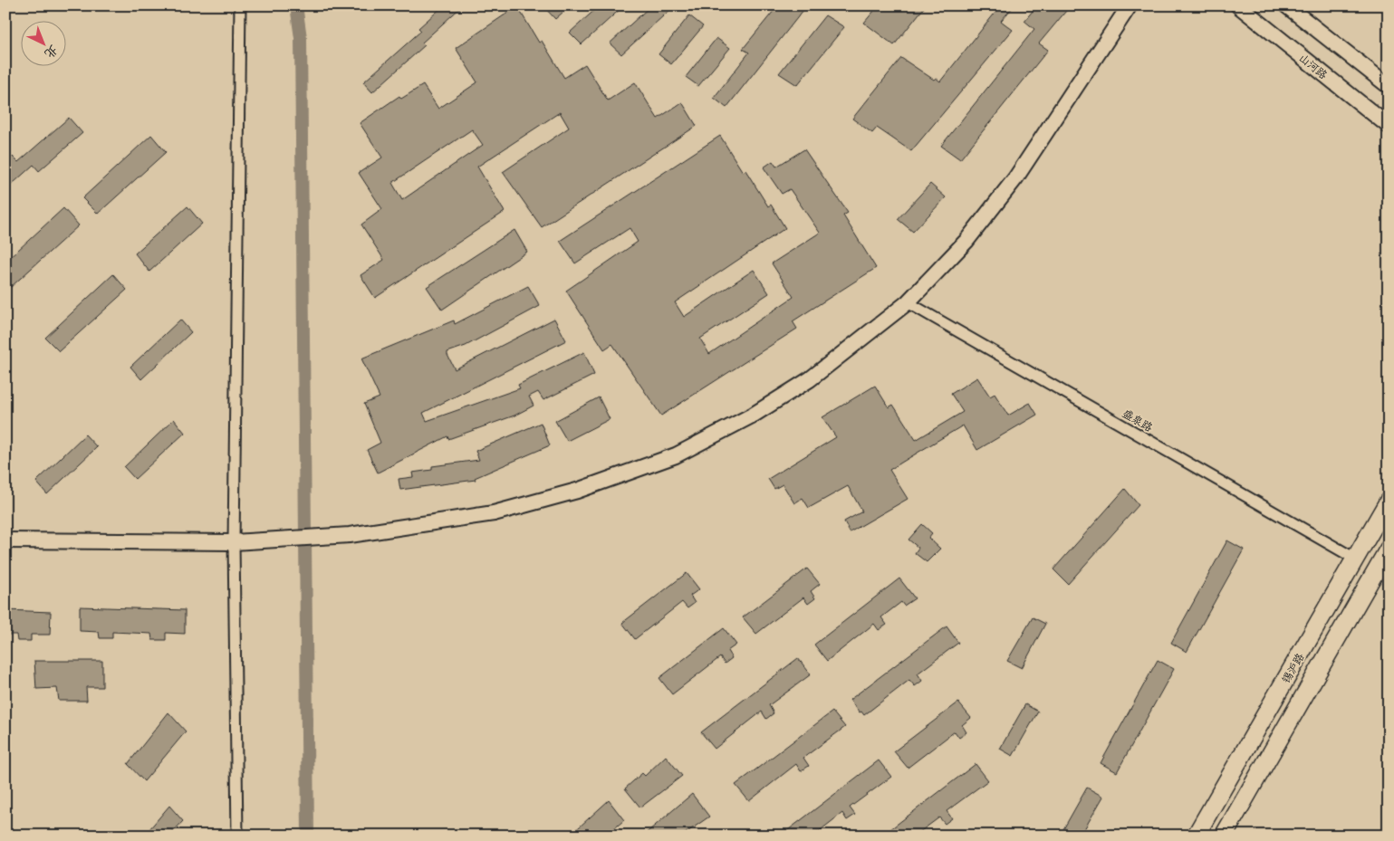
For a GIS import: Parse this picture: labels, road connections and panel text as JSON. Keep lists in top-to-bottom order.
{
  "streets": {
    "main road": ["锡沪路"],
    "street": ["山河路", "盛泉路"]
  },
  "crossings": [
    ["盛泉路", "锡沪路"]
  ],
  "north": "bottom right"
}
